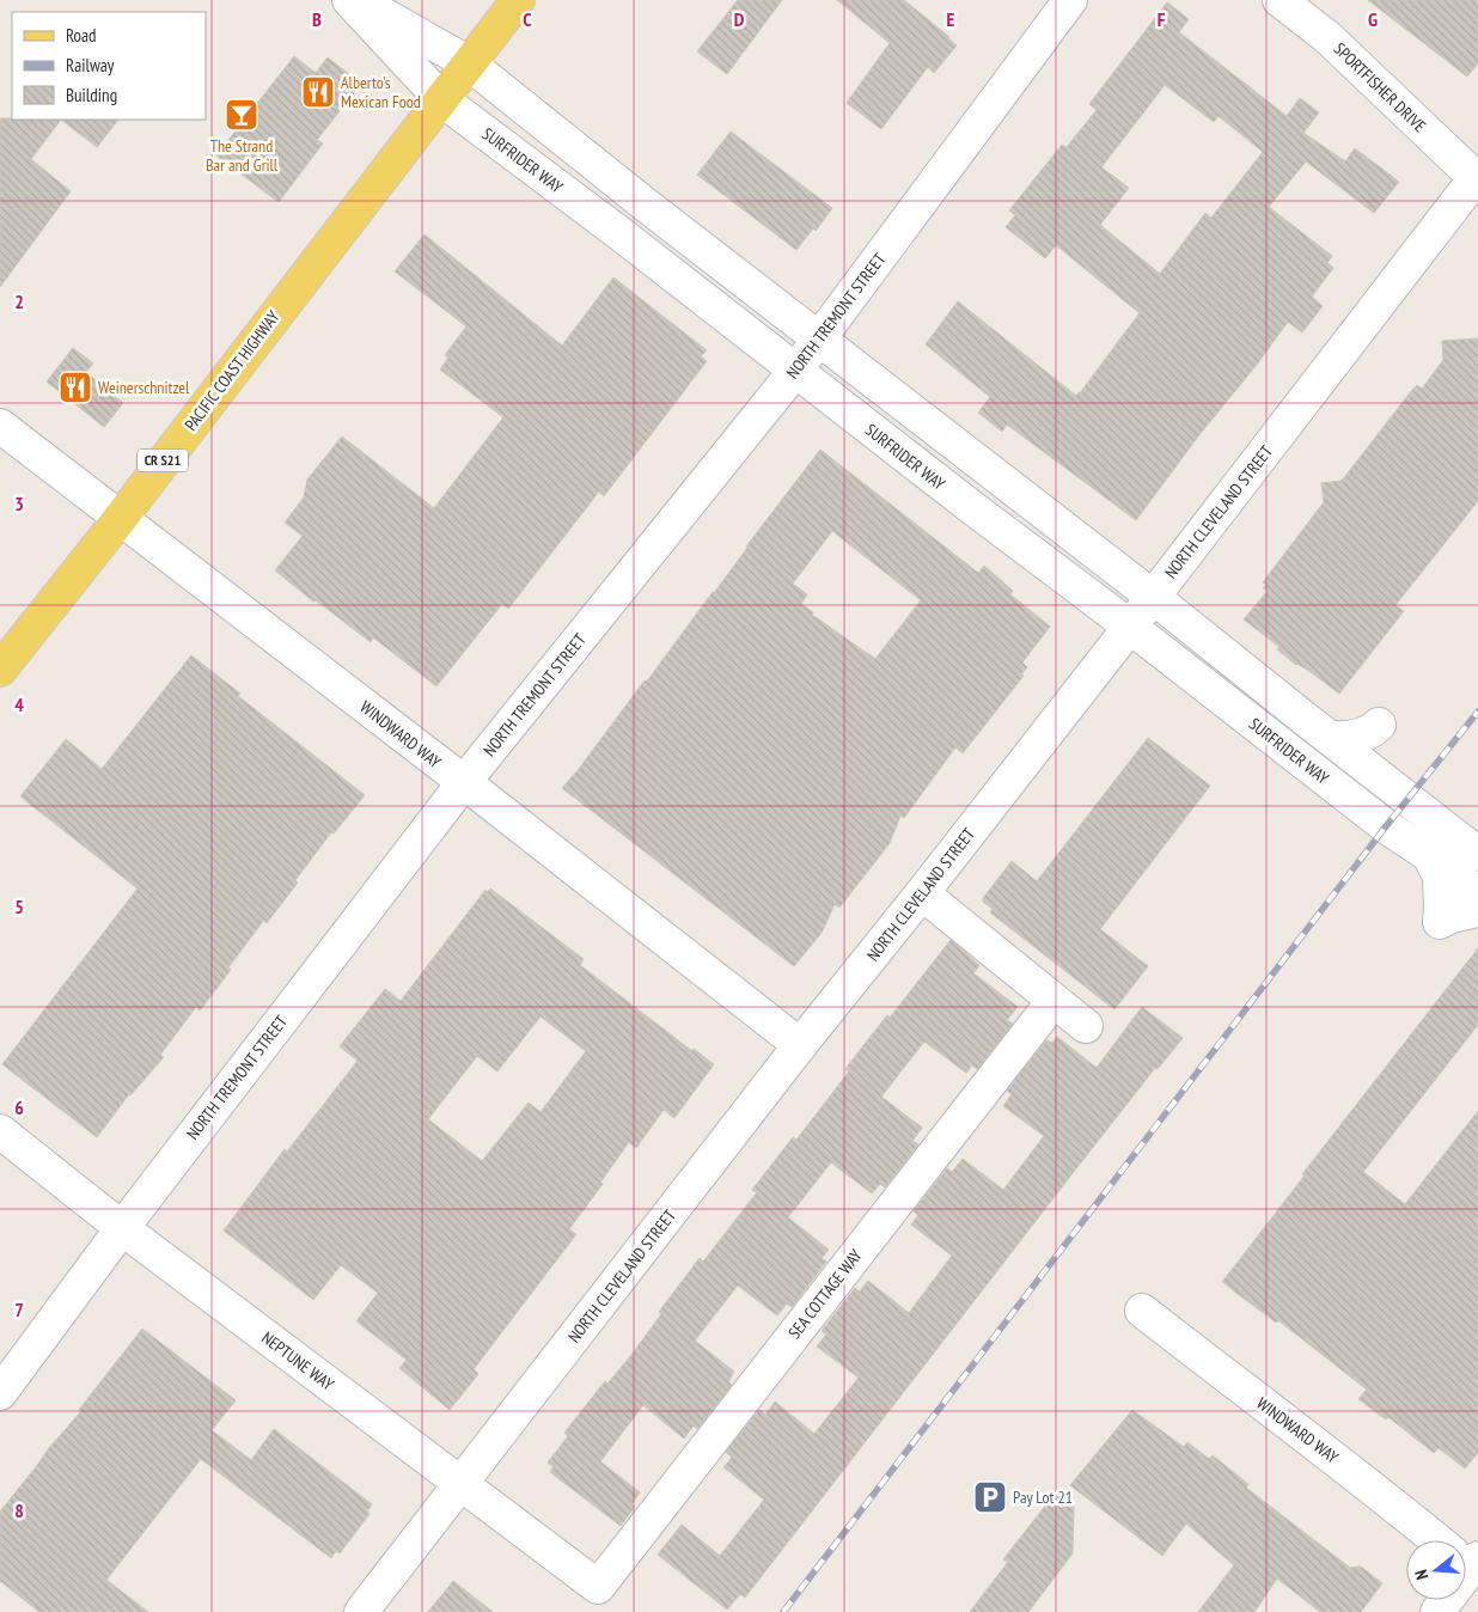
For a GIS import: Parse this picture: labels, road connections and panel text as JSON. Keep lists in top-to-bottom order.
{
  "streets": {
    "main road": ["PACIFIC COAST HIGHWAY", "CR S21"],
    "street": [
      "SPORTFISHER DRIVE",
      "SURFRIDER WAY",
      "NORTH TREMONT STREET",
      "NORTH CLEVELAND STREET",
      "WINDWARD WAY",
      "SEA COTTAGE WAY",
      "NEPTUNE WAY"
    ]
  },
  "crossings": [
    ["SPORTFISHER DRIVE", "NORTH CLEVELAND STREET"],
    ["SURFRIDER WAY", "NORTH TREMONT STREET"],
    ["SURFRIDER WAY", "PACIFIC COAST HIGHWAY"],
    ["SURFRIDER WAY", "CR S21"],
    ["SURFRIDER WAY", "NORTH CLEVELAND STREET"],
    ["NORTH TREMONT STREET", "WINDWARD WAY"],
    ["NORTH TREMONT STREET", "NEPTUNE WAY"],
    ["PACIFIC COAST HIGHWAY", "CR S21"],
    ["PACIFIC COAST HIGHWAY", "WINDWARD WAY"],
    ["NORTH CLEVELAND STREET", "WINDWARD WAY"],
    ["NORTH CLEVELAND STREET", "NEPTUNE WAY"],
    ["SEA COTTAGE WAY", "NEPTUNE WAY"]
  ],
  "places": {
    "restaurant": ["Alberto's Mexican Food", "Weinerschnitzel"],
    "bar": ["The Strand Bar and Grill"],
    "parking": ["Pay Lot 21"]
  },
  "legend": ["Road", "Railway", "Building"],
  "north": "left",
  "grid": {
    "columns": [
      "B",
      "C",
      "D",
      "E",
      "F",
      "G"
    ],
    "rows": [
      "2",
      "3",
      "4",
      "5",
      "6",
      "7",
      "8"
    ]
  }
}
